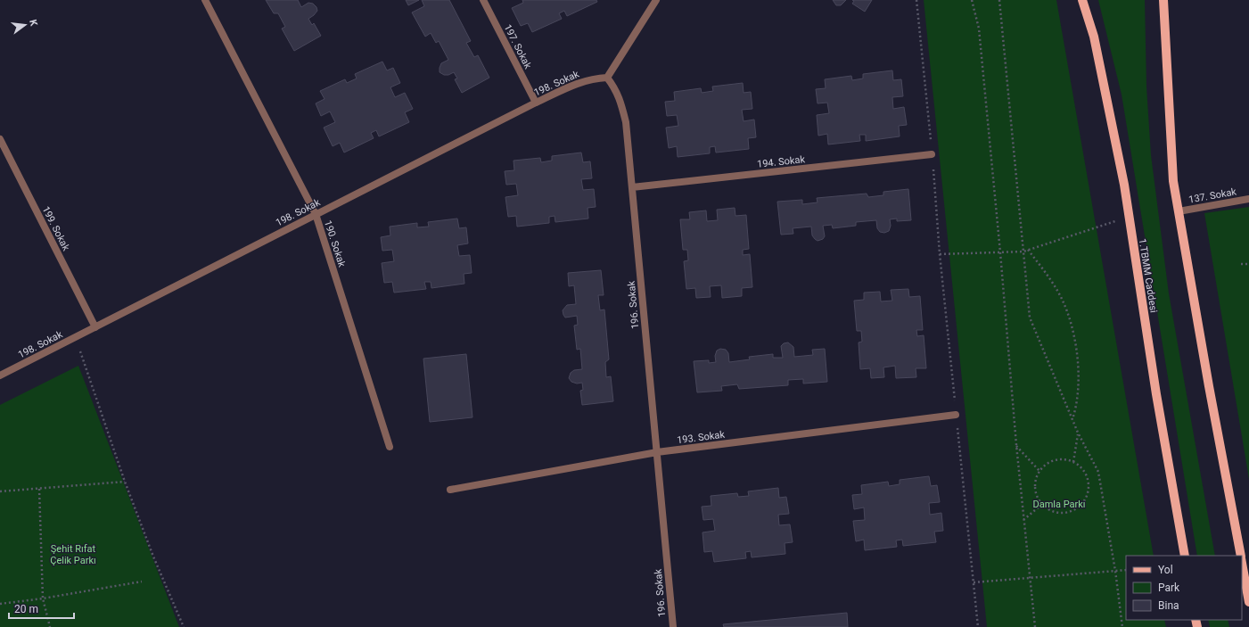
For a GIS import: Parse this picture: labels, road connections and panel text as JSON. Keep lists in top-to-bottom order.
{
  "streets": {
    "main road": ["1.TBMM Caddesi"],
    "street": [
      "197. Sokak",
      "198. Sokak",
      "194. Sokak",
      "137. Sokak",
      "199. Sokak",
      "190. Sokak",
      "196. Sokak",
      "193. Sokak"
    ]
  },
  "crossings": [
    ["197. Sokak", "198. Sokak"],
    ["198. Sokak", "199. Sokak"],
    ["198. Sokak", "190. Sokak"],
    ["198. Sokak", "196. Sokak"],
    ["194. Sokak", "196. Sokak"],
    ["196. Sokak", "193. Sokak"]
  ],
  "parks": ["Damla Parkı", "Şehit Rıfat Çelik Parkı"],
  "legend": ["Yol", "Park", "Bina"],
  "scale_bar": "20 m",
  "north": "right"
}
